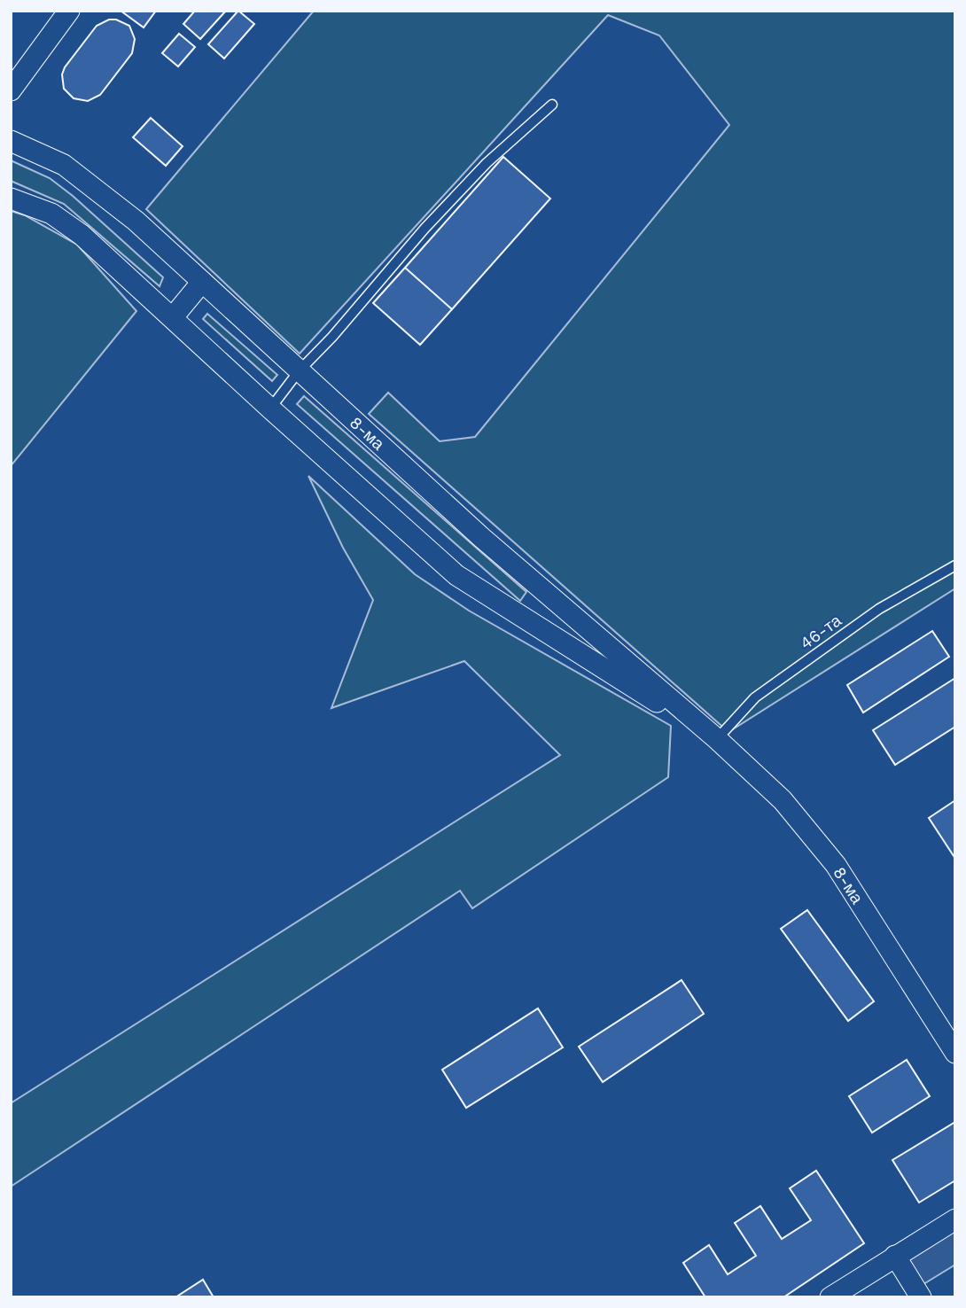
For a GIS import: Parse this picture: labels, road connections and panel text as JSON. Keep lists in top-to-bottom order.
{
  "streets": {
    "street": ["8-ма"],
    "lane": ["46-та"]
  },
  "crossings": [
    ["8-ма", "46-та"]
  ]
}
